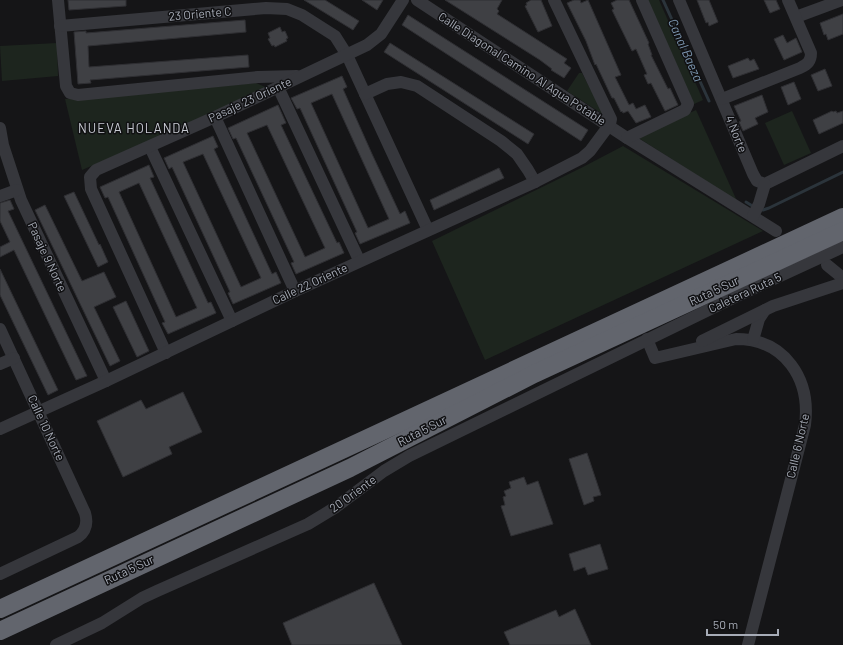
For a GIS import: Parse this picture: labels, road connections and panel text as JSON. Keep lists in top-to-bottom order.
{
  "streets": {
    "highway": ["Ruta 5 Sur"],
    "street": [
      "23 Oriente C",
      "Calle Diagonal Camino Al Agua Potable",
      "Pasaje 23 Oriente",
      "4 Norte",
      "Pasaje 9 Norte",
      "Calle 22 Oriente",
      "Caletera Ruta 5",
      "Calle 10 Norte",
      "Calle 6 Norte",
      "20 Oriente"
    ]
  },
  "crossings": [
    ["23 Oriente C", "Pasaje 23 Oriente"],
    ["23 Oriente C", "Calle 22 Oriente"],
    ["Calle Diagonal Camino Al Agua Potable", "Calle 22 Oriente"],
    ["Pasaje 23 Oriente", "Calle 22 Oriente"],
    ["Pasaje 9 Norte", "Calle 22 Oriente"],
    ["Calle 22 Oriente", "Calle 10 Norte"],
    ["Caletera Ruta 5", "Calle 6 Norte"],
    ["Caletera Ruta 5", "20 Oriente"],
    ["Calle 6 Norte", "20 Oriente"]
  ],
  "districts": ["NUEVA HOLANDA"],
  "water": ["Canal Baeza"],
  "scale_bar": "50 m"
}
